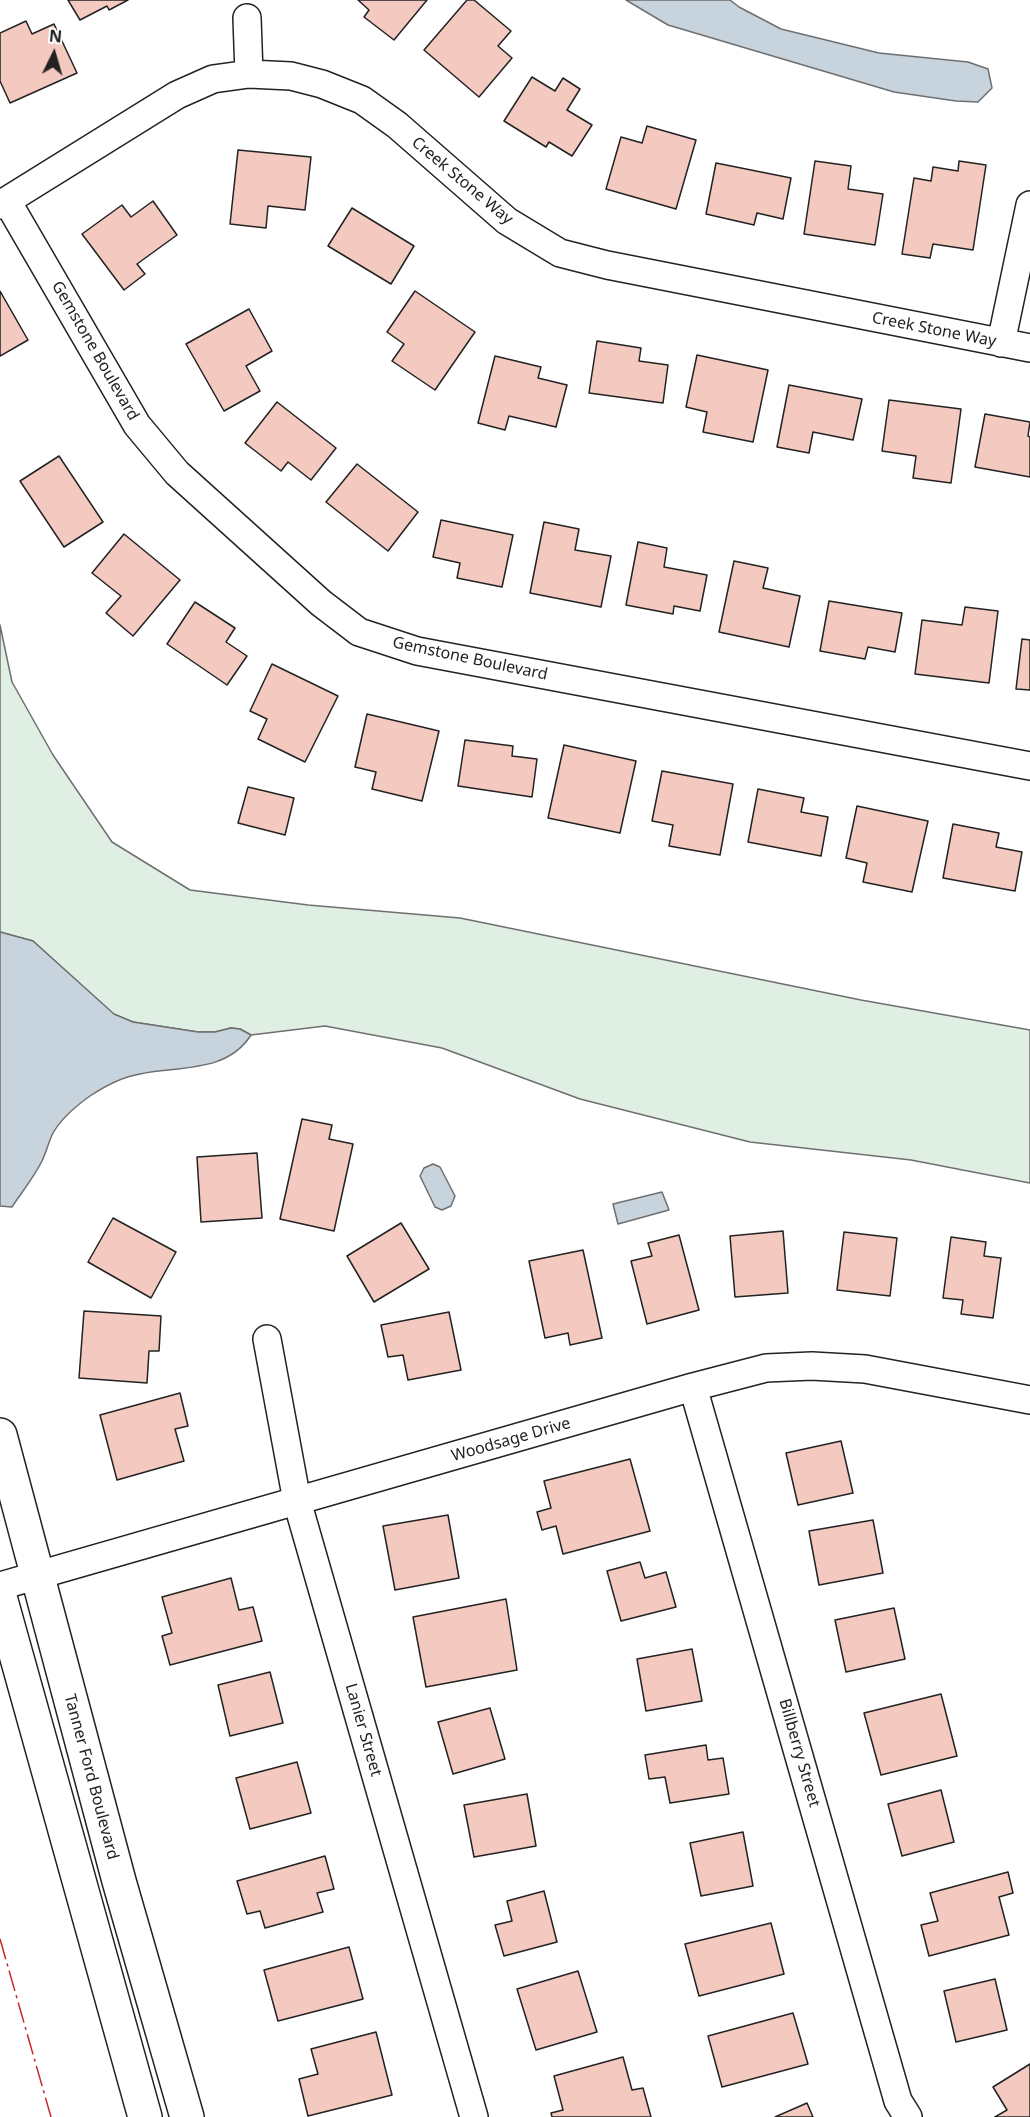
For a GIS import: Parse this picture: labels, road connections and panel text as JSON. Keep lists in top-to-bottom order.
{
  "streets": {
    "street": [
      "Creek Stone Way",
      "Gemstone Boulevard",
      "Woodsage Drive",
      "Lanier Street",
      "Billberry Street",
      "Tanner Ford Boulevard"
    ]
  },
  "crossings": [
    ["Creek Stone Way", "Gemstone Boulevard"],
    ["Woodsage Drive", "Lanier Street"],
    ["Woodsage Drive", "Billberry Street"],
    ["Woodsage Drive", "Tanner Ford Boulevard"]
  ],
  "north": "top"
}
